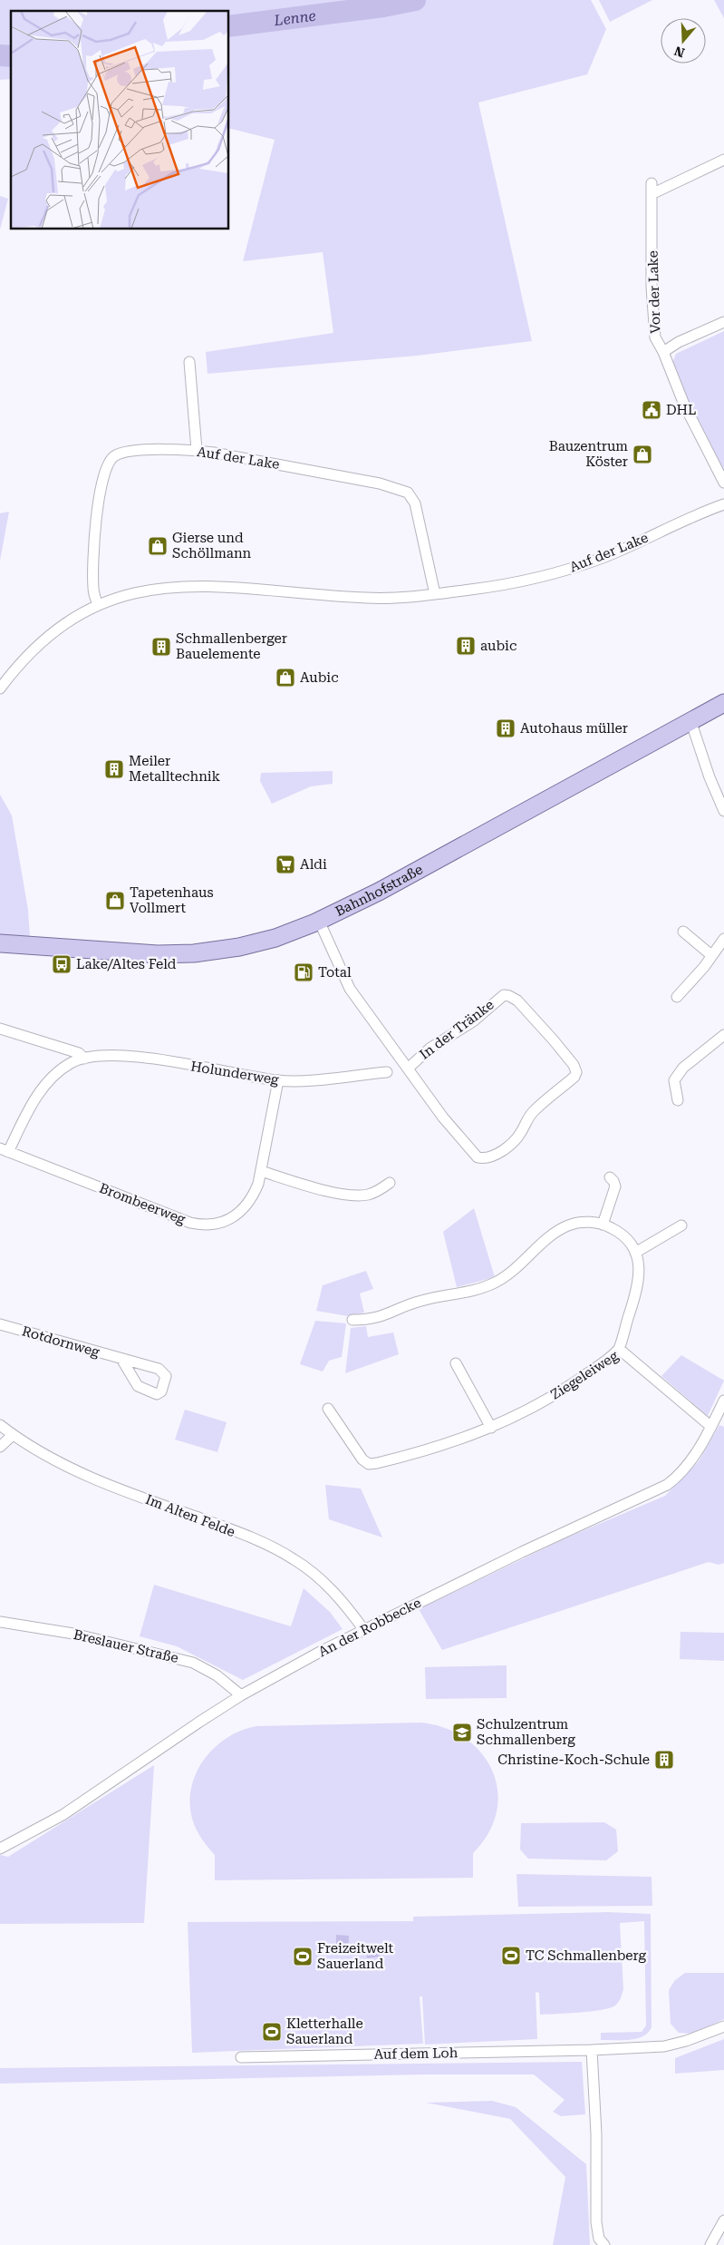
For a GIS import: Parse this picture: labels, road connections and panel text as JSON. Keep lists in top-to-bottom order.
{
  "streets": {
    "main road": ["Bahnhofstraße"],
    "street": [
      "Vor der Lake",
      "Auf der Lake",
      "In der Tränke",
      "Holunderweg",
      "Brombeerweg",
      "Rotdornweg",
      "Ziegeleiweg",
      "Im Alten Felde",
      "An der Robbecke",
      "Breslauer Straße",
      "Auf dem Loh"
    ]
  },
  "crossings": [
    ["Bahnhofstraße", "In der Tränke"],
    ["Holunderweg", "Brombeerweg"],
    ["Ziegeleiweg", "An der Robbecke"],
    ["Im Alten Felde", "An der Robbecke"],
    ["An der Robbecke", "Breslauer Straße"]
  ],
  "water": ["Lenne"],
  "places": {
    "public building": ["DHL"],
    "shop": [
      "Bauzentrum Köster",
      "Gierse und Schöllmann",
      "Aubic",
      "Tapetenhaus Vollmert"
    ],
    "building": [
      "aubic",
      "Schmallenberger Bauelemente",
      "Autohaus müller",
      "Meiler Metalltechnik",
      "Christine-Koch-Schule"
    ],
    "supermarket": ["Aldi"],
    "bus stop": ["Lake/Altes Feld"],
    "fuel station": ["Total"],
    "school or university": ["Schulzentrum Schmallenberg"],
    "sports": ["TC Schmallenberg", "Freizeitwelt Sauerland", "Kletterhalle Sauerland"]
  },
  "north": "bottom"
}
